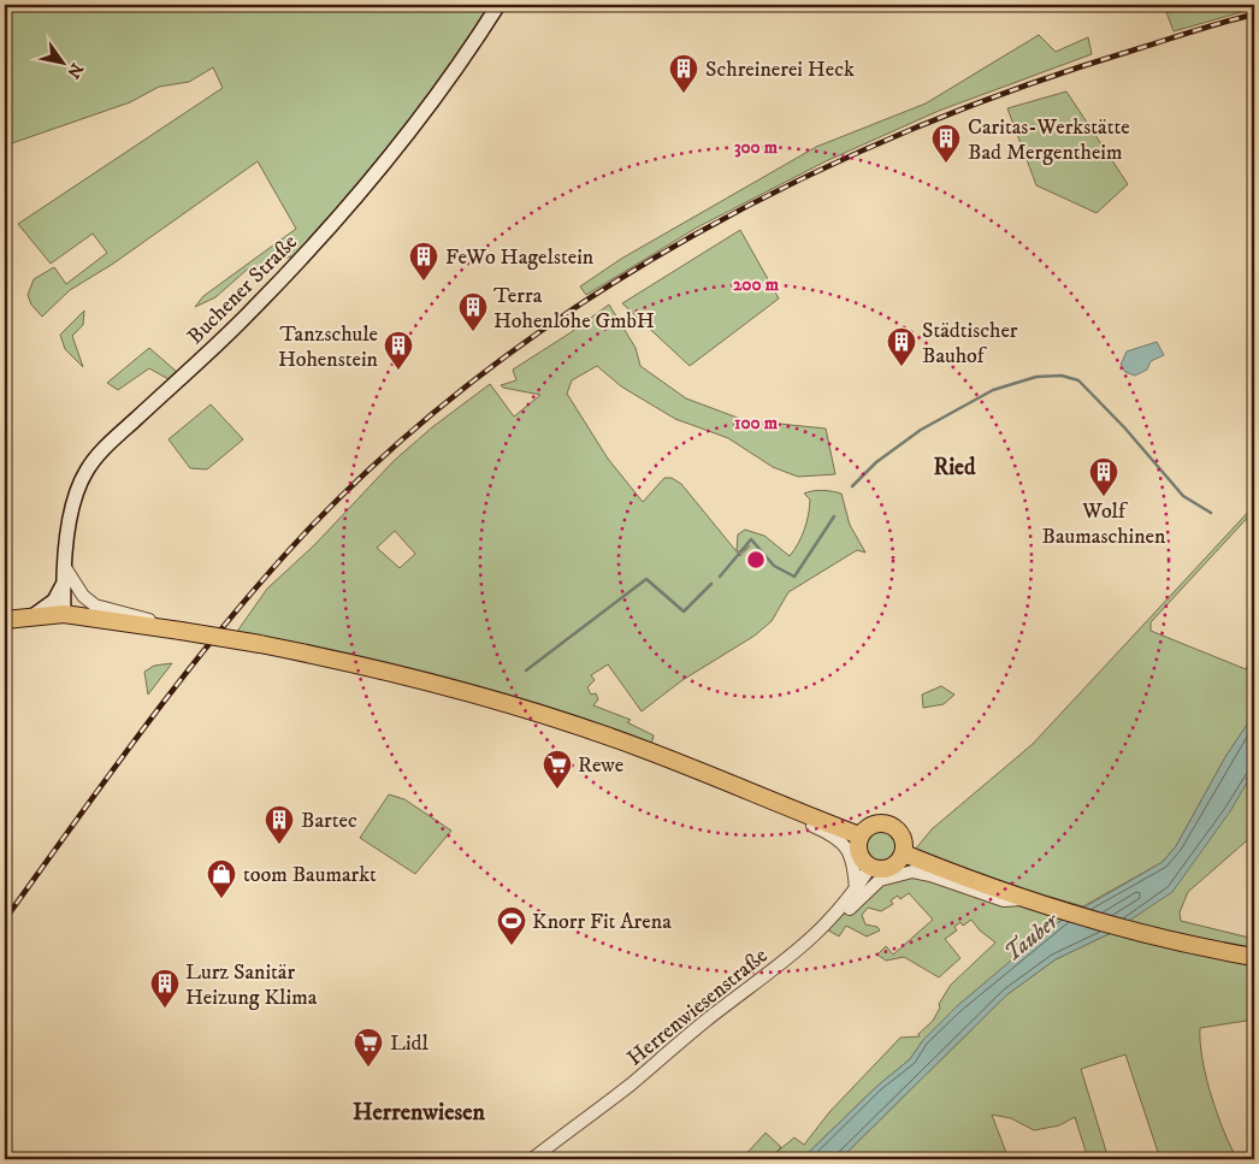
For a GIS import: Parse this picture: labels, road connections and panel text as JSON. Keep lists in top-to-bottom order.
{
  "streets": {
    "main road": ["Buchener Straße"],
    "street": ["Herrenwiesenstraße"]
  },
  "districts": ["Ried", "Herrenwiesen"],
  "water": ["Tauber"],
  "places": {
    "building": [
      "Schreinerei Heck",
      "Caritas-Werkstätte Bad Mergentheim",
      "FeWo Hagelstein",
      "Terra Hohenlohe GmbH",
      "Städtischer Bauhof",
      "Tanzschule Hohenstein",
      "Wolf Baumaschinen",
      "Bartec",
      "Lurz Sanitär Heizung Klima"
    ],
    "supermarket": ["Rewe", "Lidl"],
    "shop": ["toom Baumarkt"],
    "sports": ["Knorr Fit Arena"]
  },
  "north": "bottom right",
  "rings": ["300 m", "200 m", "100 m"]
}
